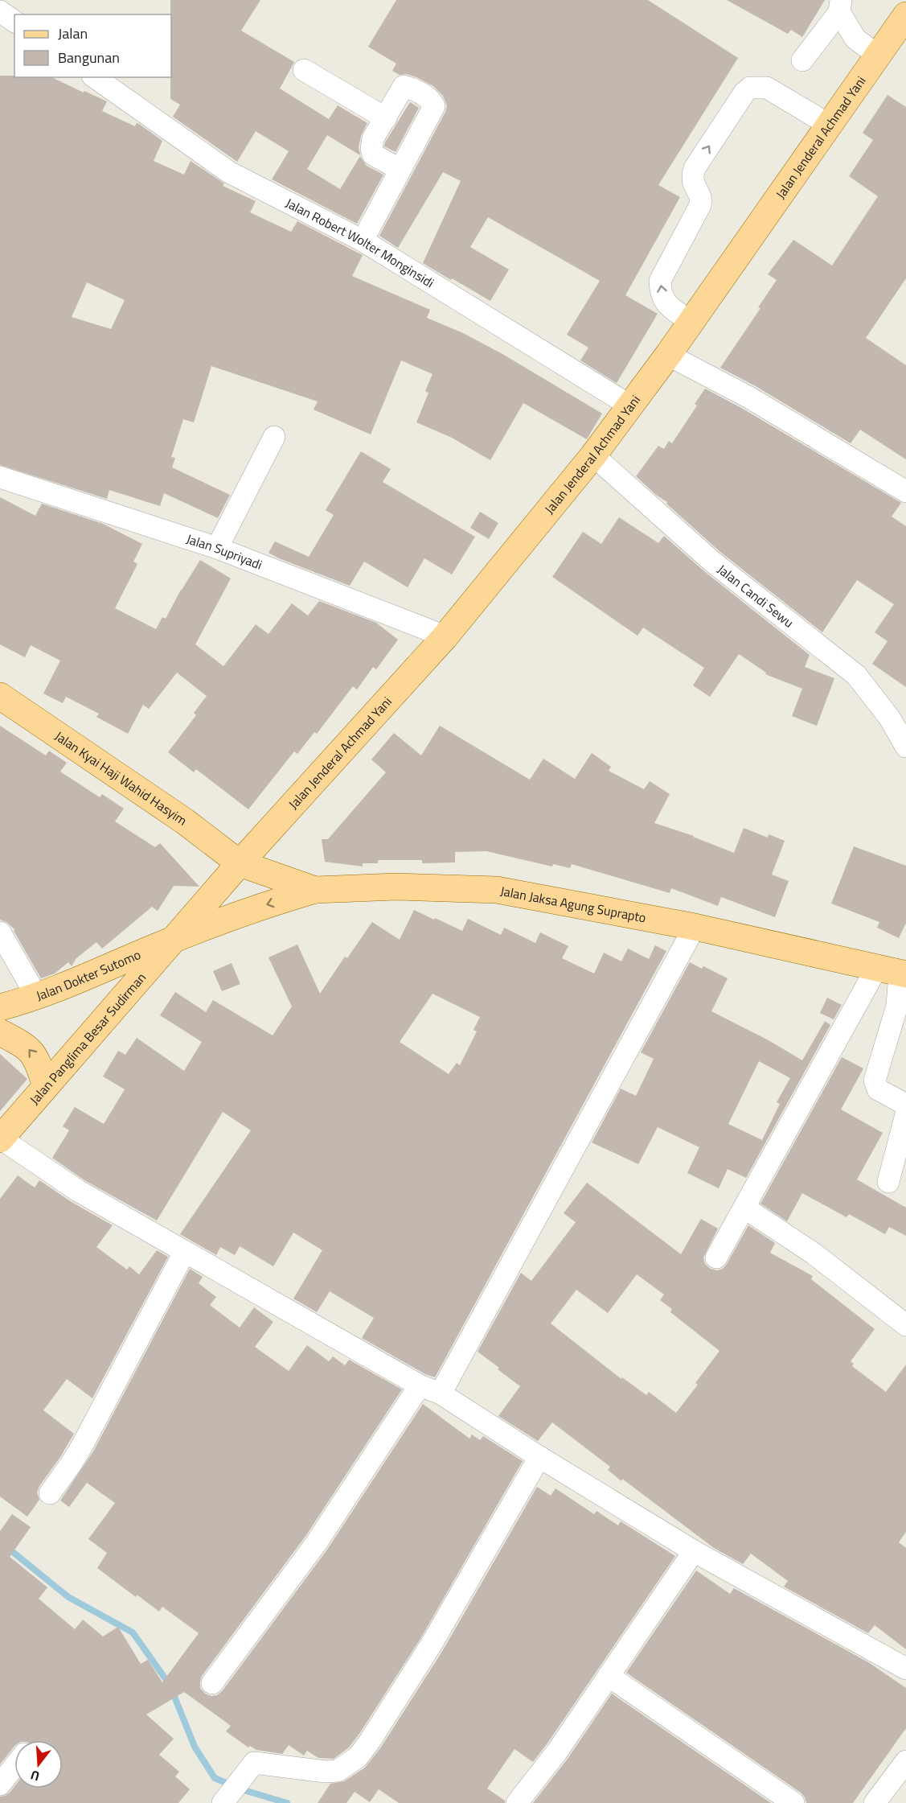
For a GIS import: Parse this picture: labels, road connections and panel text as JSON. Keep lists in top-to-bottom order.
{
  "streets": {
    "main road": [
      "Jalan Jenderal Achmad Yani",
      "Jalan Kyai Haji Wahid Hasyim",
      "Jalan Jaksa Agung Suprapto",
      "Jalan Dokter Sutomo",
      "Jalan Panglima Besar Sudirman"
    ],
    "street": ["Jalan Robert Wolter Monginsidi", "Jalan Supriyadi", "Jalan Candi Sewu"]
  },
  "crossings": [
    ["Jalan Jenderal Achmad Yani", "Jalan Robert Wolter Monginsidi"],
    ["Jalan Jenderal Achmad Yani", "Jalan Supriyadi"],
    ["Jalan Jenderal Achmad Yani", "Jalan Candi Sewu"],
    ["Jalan Jenderal Achmad Yani", "Jalan Kyai Haji Wahid Hasyim"],
    ["Jalan Jenderal Achmad Yani", "Jalan Jaksa Agung Suprapto"],
    ["Jalan Jenderal Achmad Yani", "Jalan Dokter Sutomo"],
    ["Jalan Jenderal Achmad Yani", "Jalan Panglima Besar Sudirman"],
    ["Jalan Kyai Haji Wahid Hasyim", "Jalan Jaksa Agung Suprapto"],
    ["Jalan Jaksa Agung Suprapto", "Jalan Dokter Sutomo"],
    ["Jalan Dokter Sutomo", "Jalan Panglima Besar Sudirman"]
  ],
  "one_way": ["Jalan Dokter Sutomo"],
  "legend": ["Jalan", "Bangunan"],
  "north": "bottom"
}
